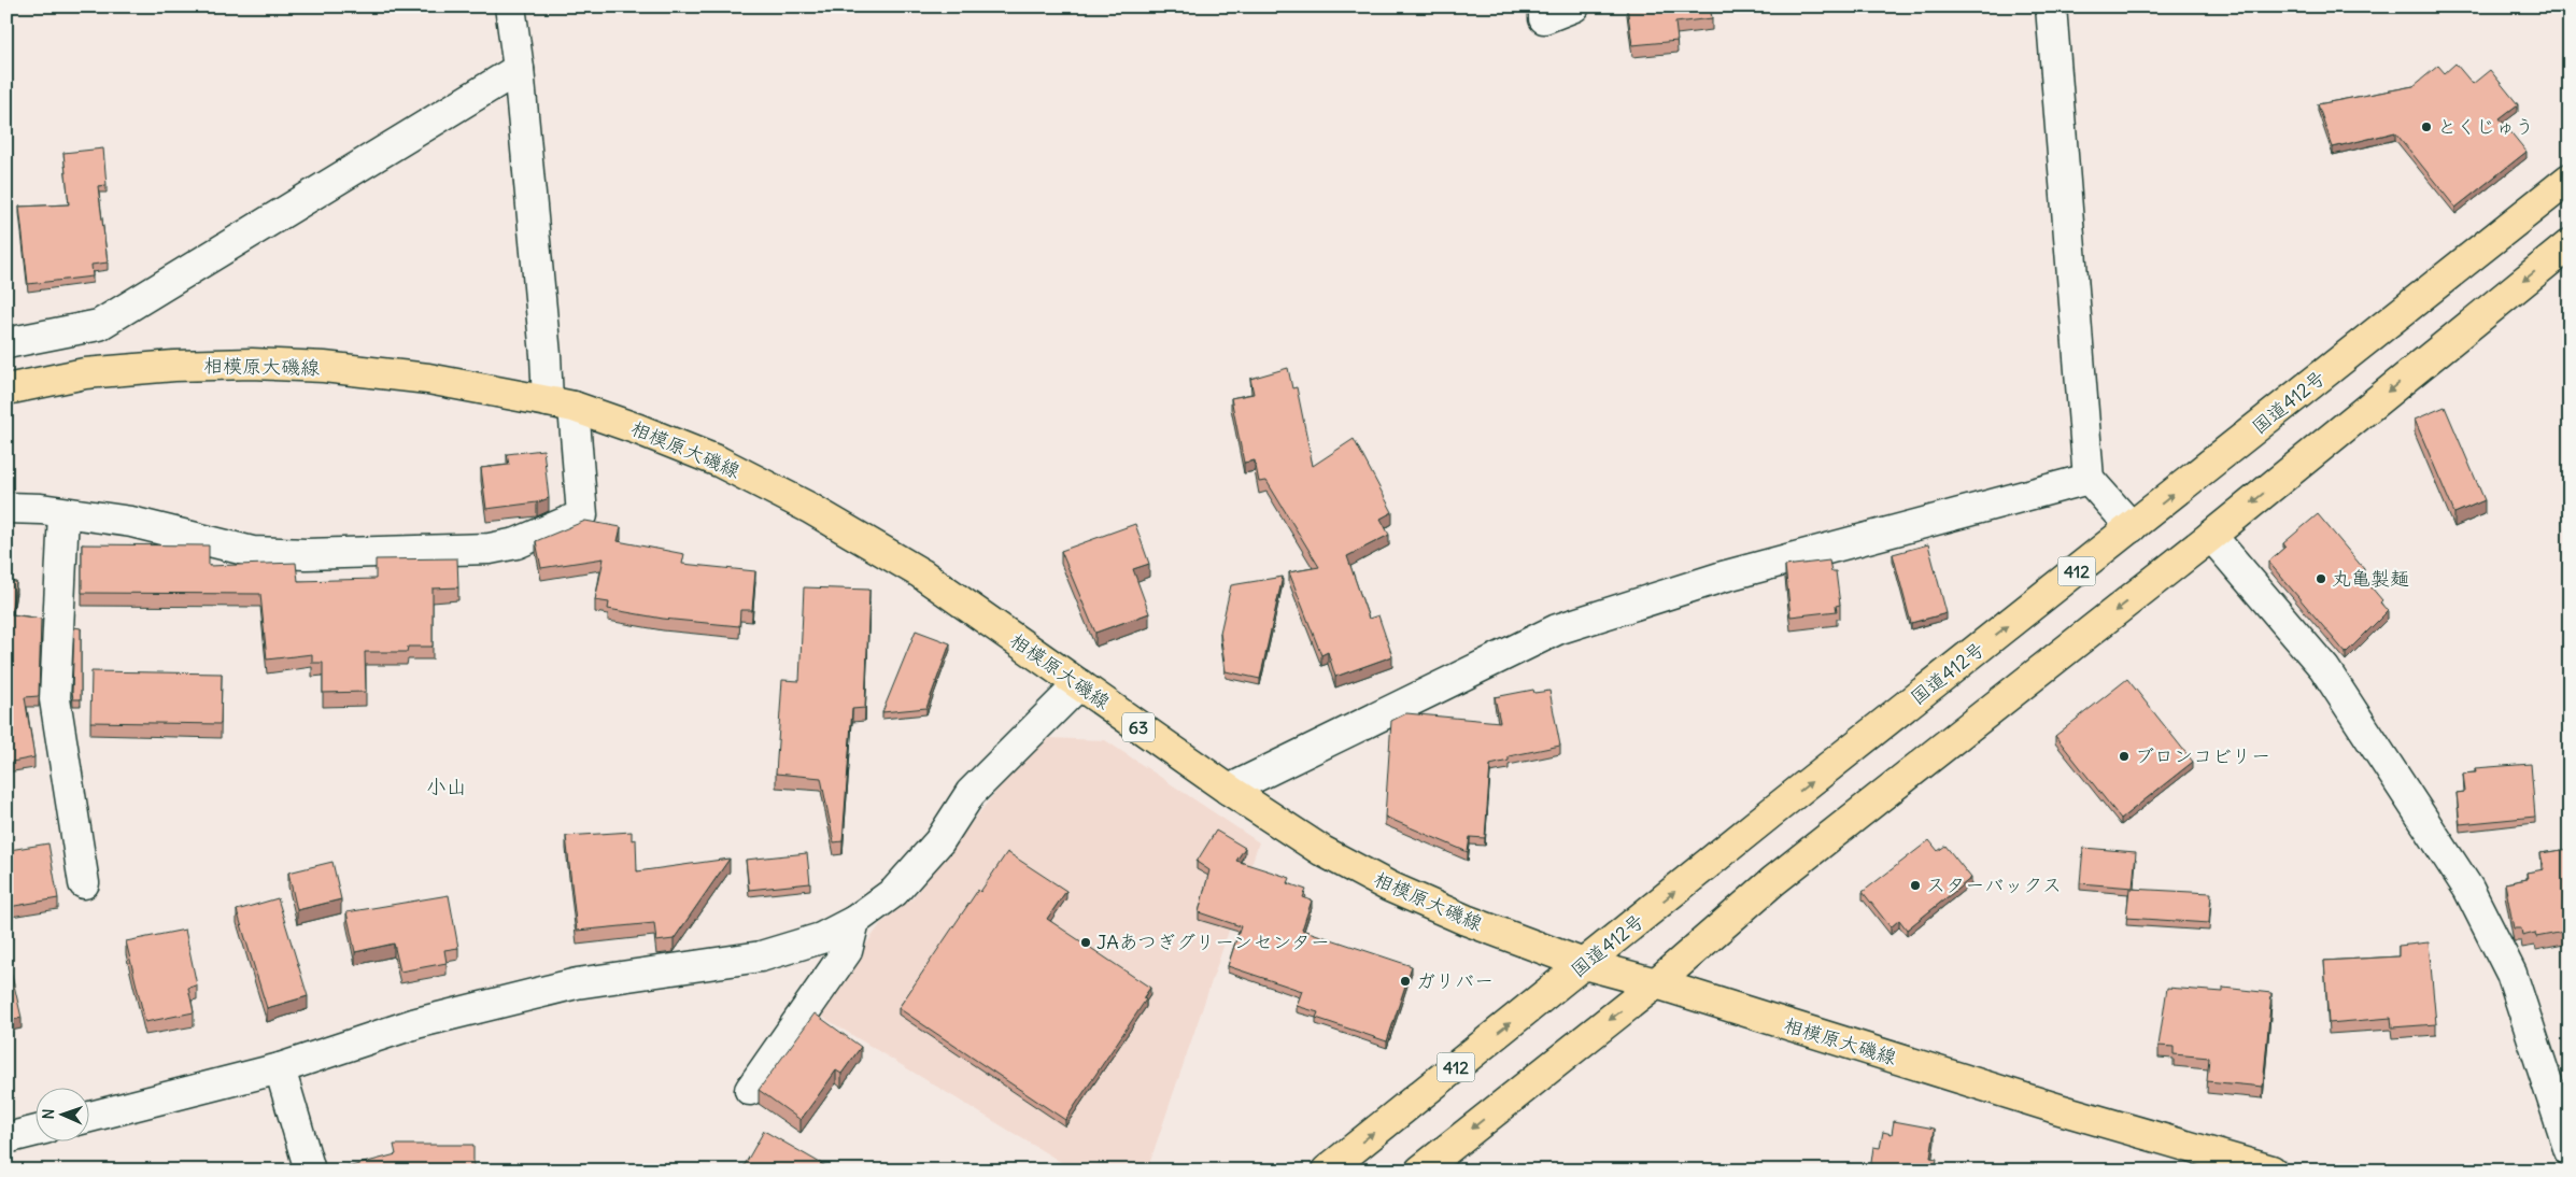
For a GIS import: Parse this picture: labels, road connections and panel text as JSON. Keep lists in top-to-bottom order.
{
  "streets": {
    "main road": [
      "相模原大磯線",
      "国道412号",
      "412",
      "63"
    ]
  },
  "crossings": [
    ["相模原大磯線", "国道412号"]
  ],
  "districts": ["小山"],
  "places": [
    "とくじゅう",
    "丸亀製麺",
    "ブロンコビリー",
    "スターバックス",
    "JAあつぎグリーンセンター",
    "ガリバー"
  ],
  "north": "left"
}
